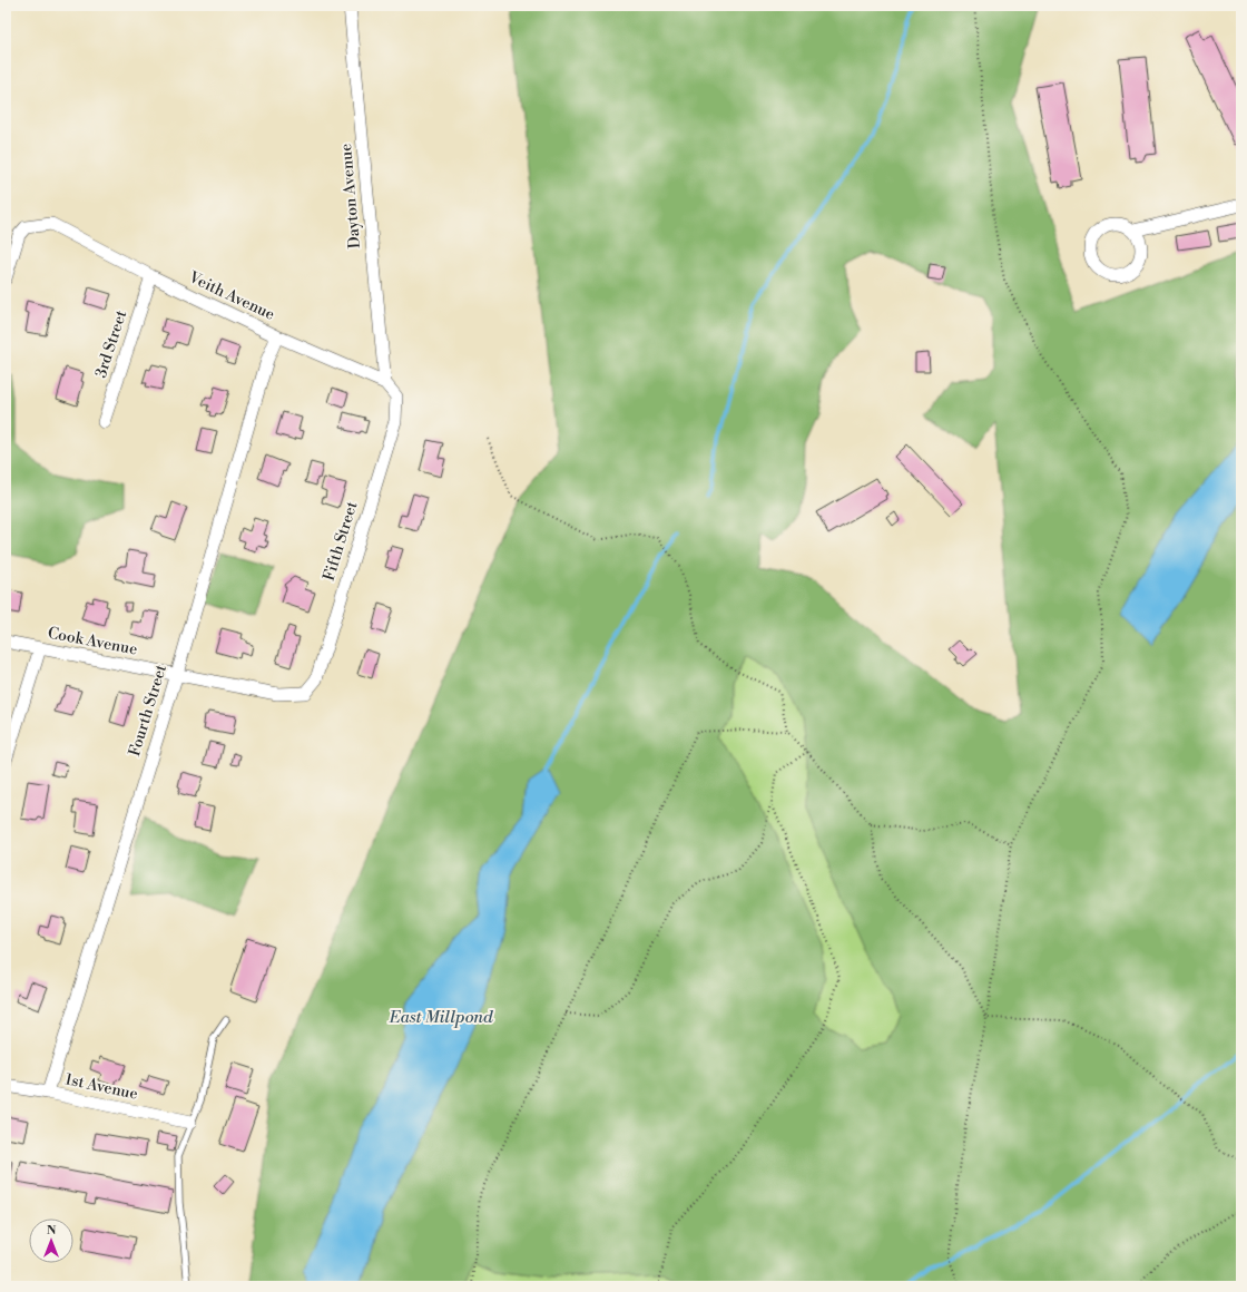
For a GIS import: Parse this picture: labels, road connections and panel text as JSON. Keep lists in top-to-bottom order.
{
  "streets": {
    "street": [
      "Dayton Avenue",
      "Veith Avenue",
      "3rd Street",
      "Fifth Street",
      "Cook Avenue",
      "Fourth Street",
      "1st Avenue"
    ]
  },
  "crossings": [
    ["Dayton Avenue", "Veith Avenue"],
    ["Veith Avenue", "3rd Street"],
    ["Veith Avenue", "Fifth Street"],
    ["Veith Avenue", "Fourth Street"],
    ["Fifth Street", "Cook Avenue"],
    ["Cook Avenue", "Fourth Street"],
    ["Fourth Street", "1st Avenue"]
  ],
  "water": ["East Millpond"],
  "north": "top"
}
